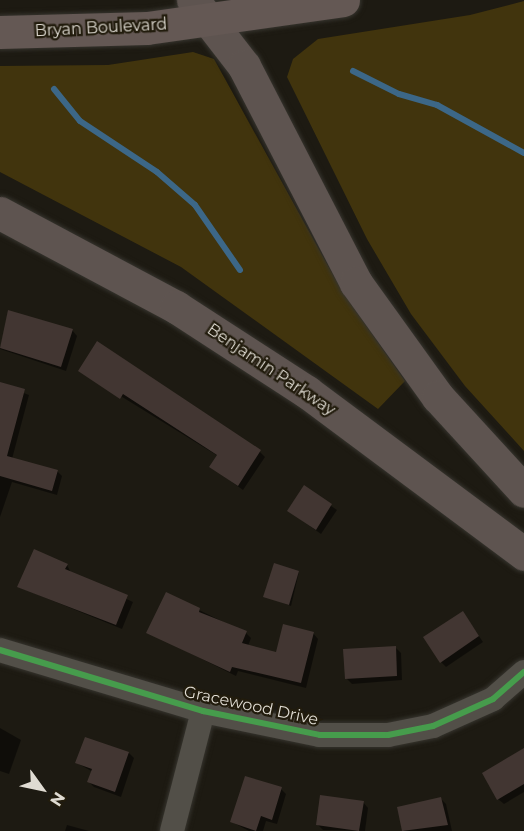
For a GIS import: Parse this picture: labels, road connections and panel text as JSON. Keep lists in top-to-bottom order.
{
  "streets": {
    "highway": ["Bryan Boulevard"],
    "main road": ["Benjamin Parkway"],
    "street": ["Gracewood Drive"]
  },
  "north": "bottom right"
}
